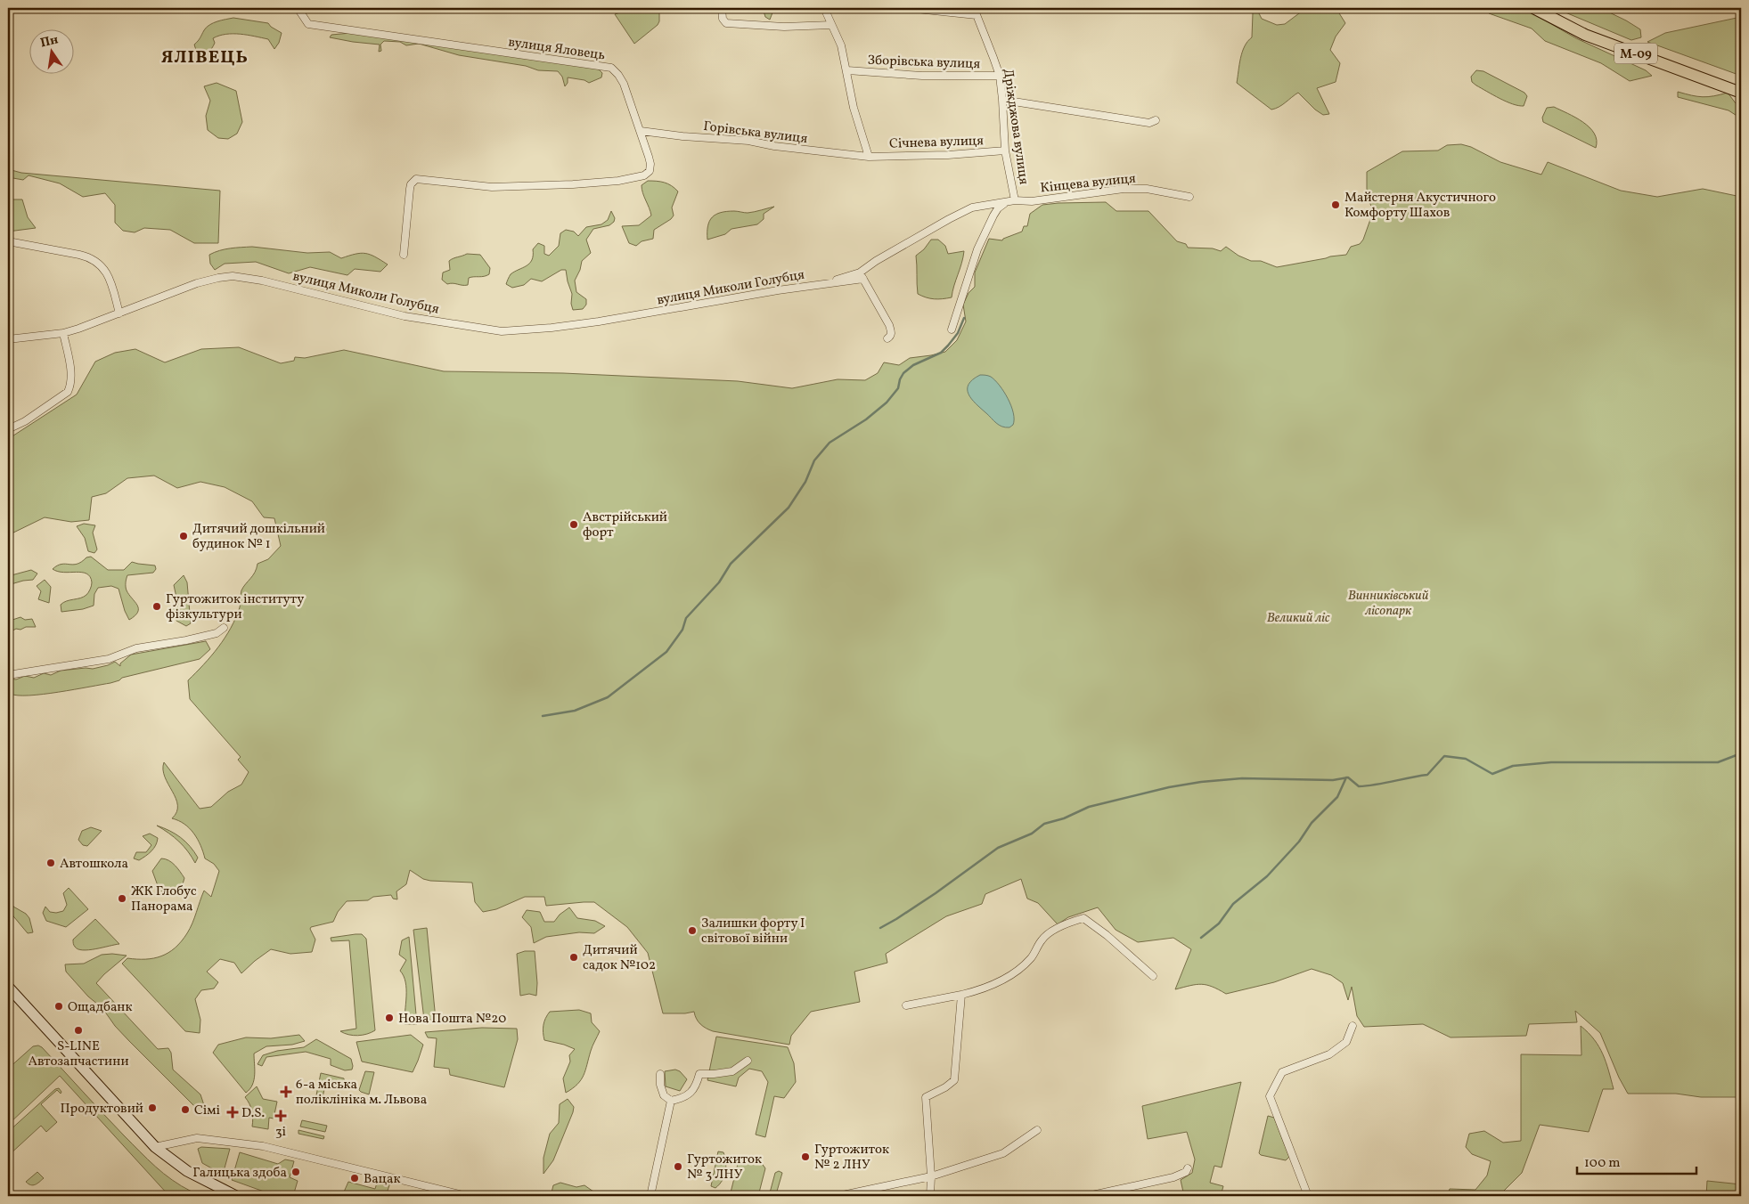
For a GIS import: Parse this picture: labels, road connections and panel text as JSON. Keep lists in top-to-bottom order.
{
  "streets": {
    "main road": ["М-09"],
    "street": [
      "вулиця Яловець",
      "Зборівська вулиця",
      "Дріжджова вулиця",
      "Горівська вулиця",
      "Січнева вулиця",
      "Кінцева вулиця",
      "вулиця Миколи Голубця"
    ]
  },
  "crossings": [
    ["вулиця Яловець", "Горівська вулиця"],
    ["Зборівська вулиця", "Дріжджова вулиця"],
    ["Дріжджова вулиця", "Січнева вулиця"],
    ["Дріжджова вулиця", "Кінцева вулиця"],
    ["Горівська вулиця", "Січнева вулиця"],
    ["Кінцева вулиця", "вулиця Миколи Голубця"]
  ],
  "districts": ["ЯЛІВЕЦЬ"],
  "parks": ["Винниківський лісопарк", "Великий ліс"],
  "places": {
    "other": [
      "Майстерня Акустичного Комфорту Шахов",
      "Австрійський форт",
      "Дитячий дошкільний будинок № 1",
      "Гуртожиток інституту фізкультури",
      "Автошкола",
      "ЖК Глобус Панорама",
      "Залишки форту І світової війни",
      "Дитячий садок №102",
      "Ощадбанк",
      "Нова Пошта №20",
      "S-LINE Автозапчастини",
      "Продуктовий",
      "Сімі",
      "Гуртожиток № 2 ЛНУ",
      "Гуртожиток № 3 ЛНУ",
      "Галицька здоба",
      "Вацак"
    ],
    "health": ["6-а міська поліклініка м. Львова", "D.S.", "3і"]
  },
  "scale_bar": "100 m",
  "north": "top"
}
